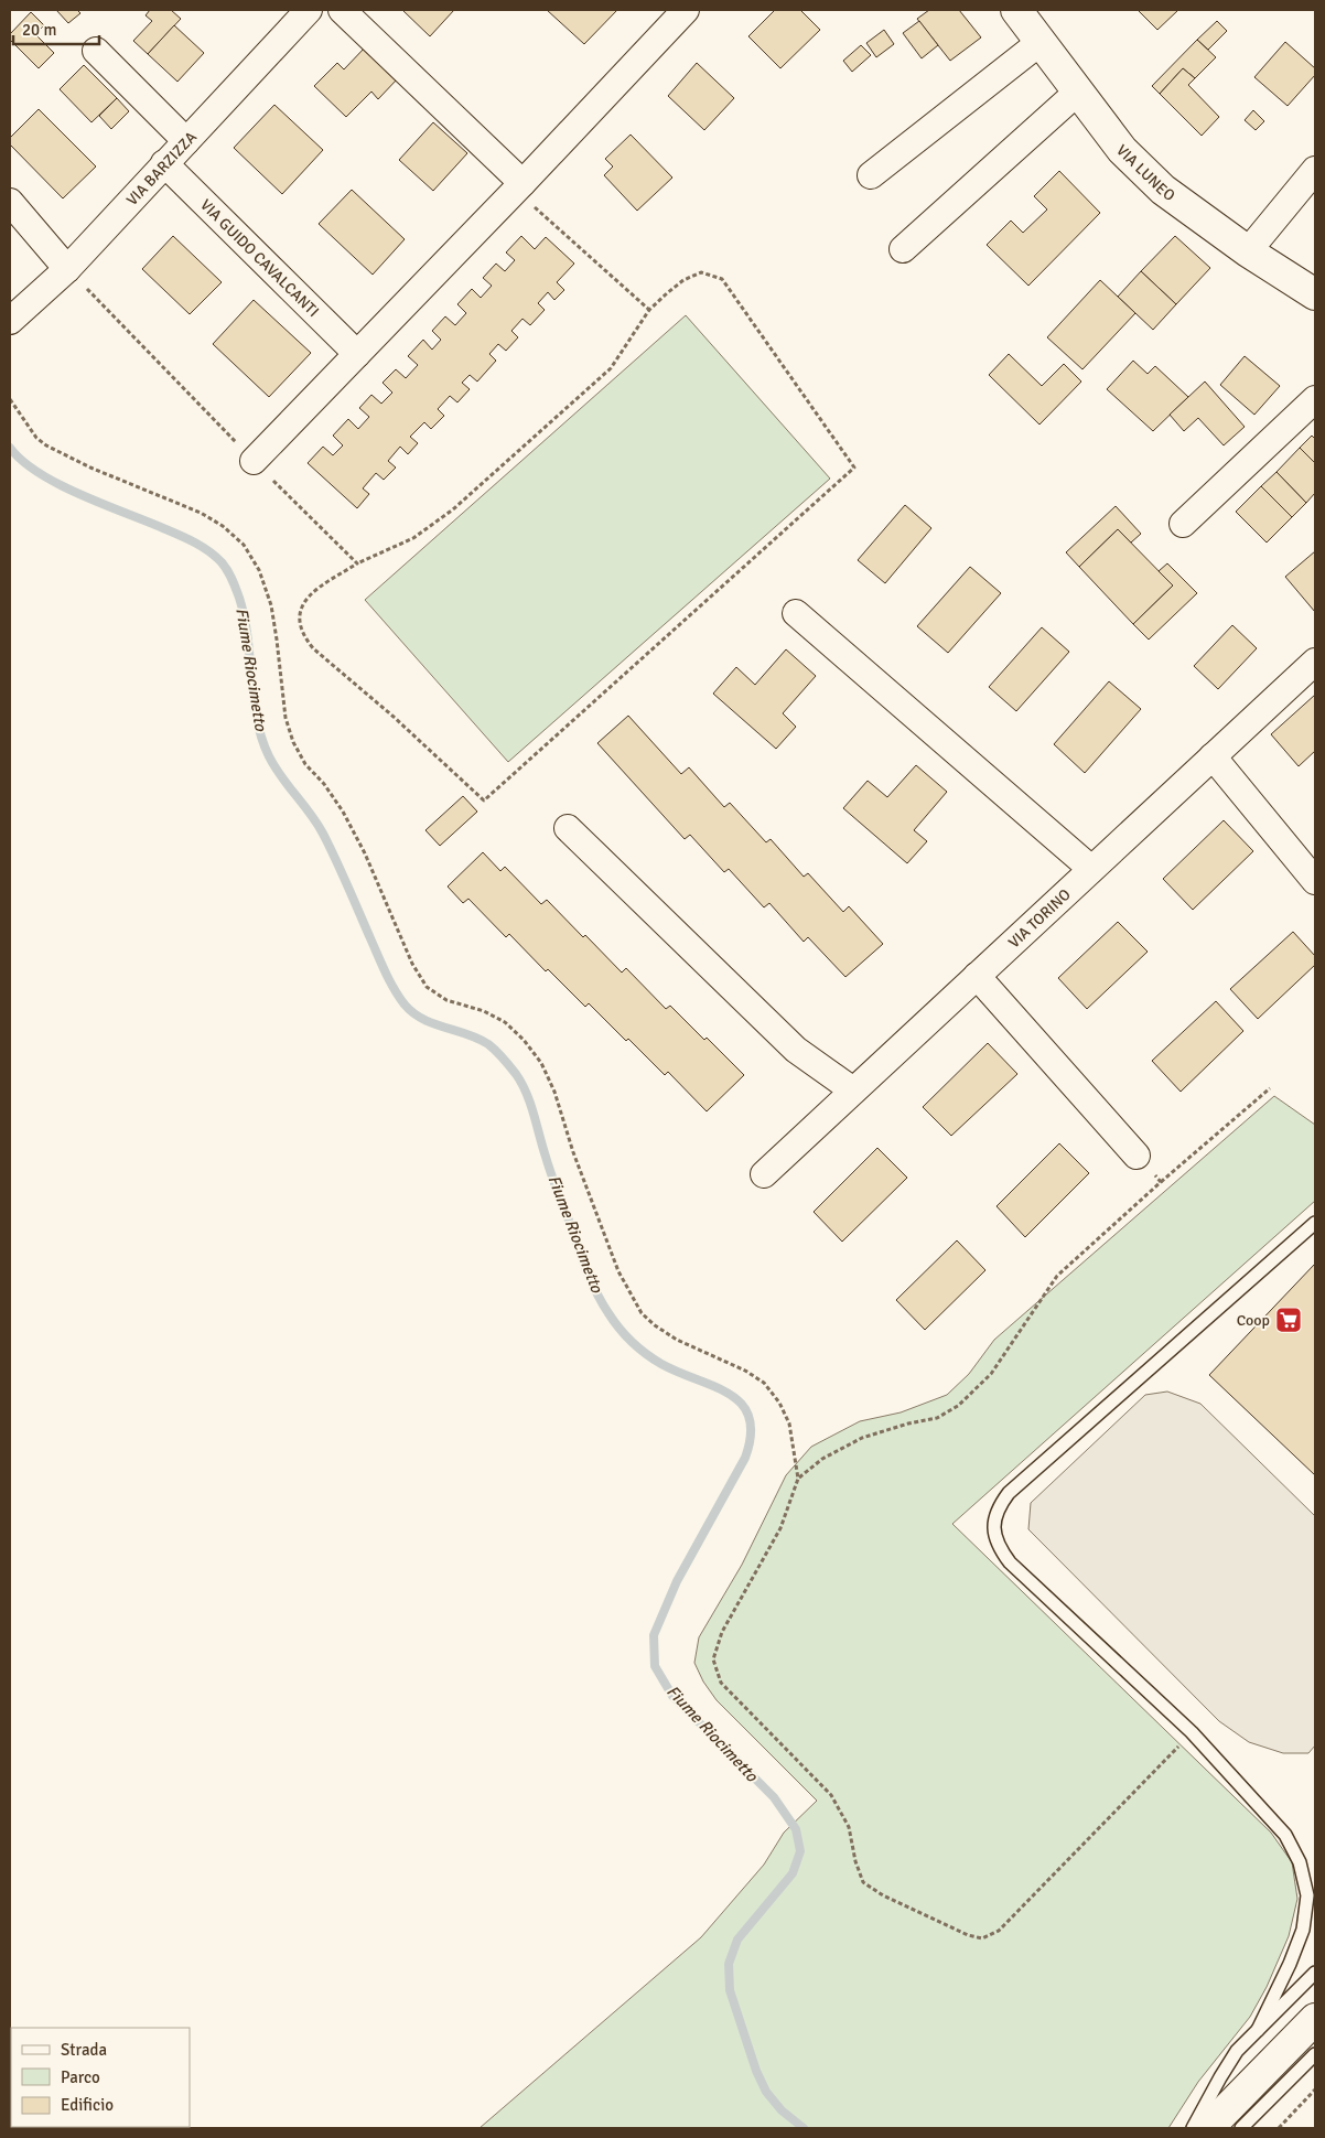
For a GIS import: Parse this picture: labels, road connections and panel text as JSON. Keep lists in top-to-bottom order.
{
  "streets": {
    "street": [
      "VIA BARZIZZA",
      "VIA LUNEO",
      "VIA GUIDO CAVALCANTI",
      "VIA TORINO"
    ]
  },
  "crossings": [
    ["VIA BARZIZZA", "VIA GUIDO CAVALCANTI"]
  ],
  "water": ["Fiume Riocimetto"],
  "places": {
    "supermarket": ["Coop"]
  },
  "legend": ["Strada", "Parco", "Edificio"],
  "scale_bar": "20 m"
}
